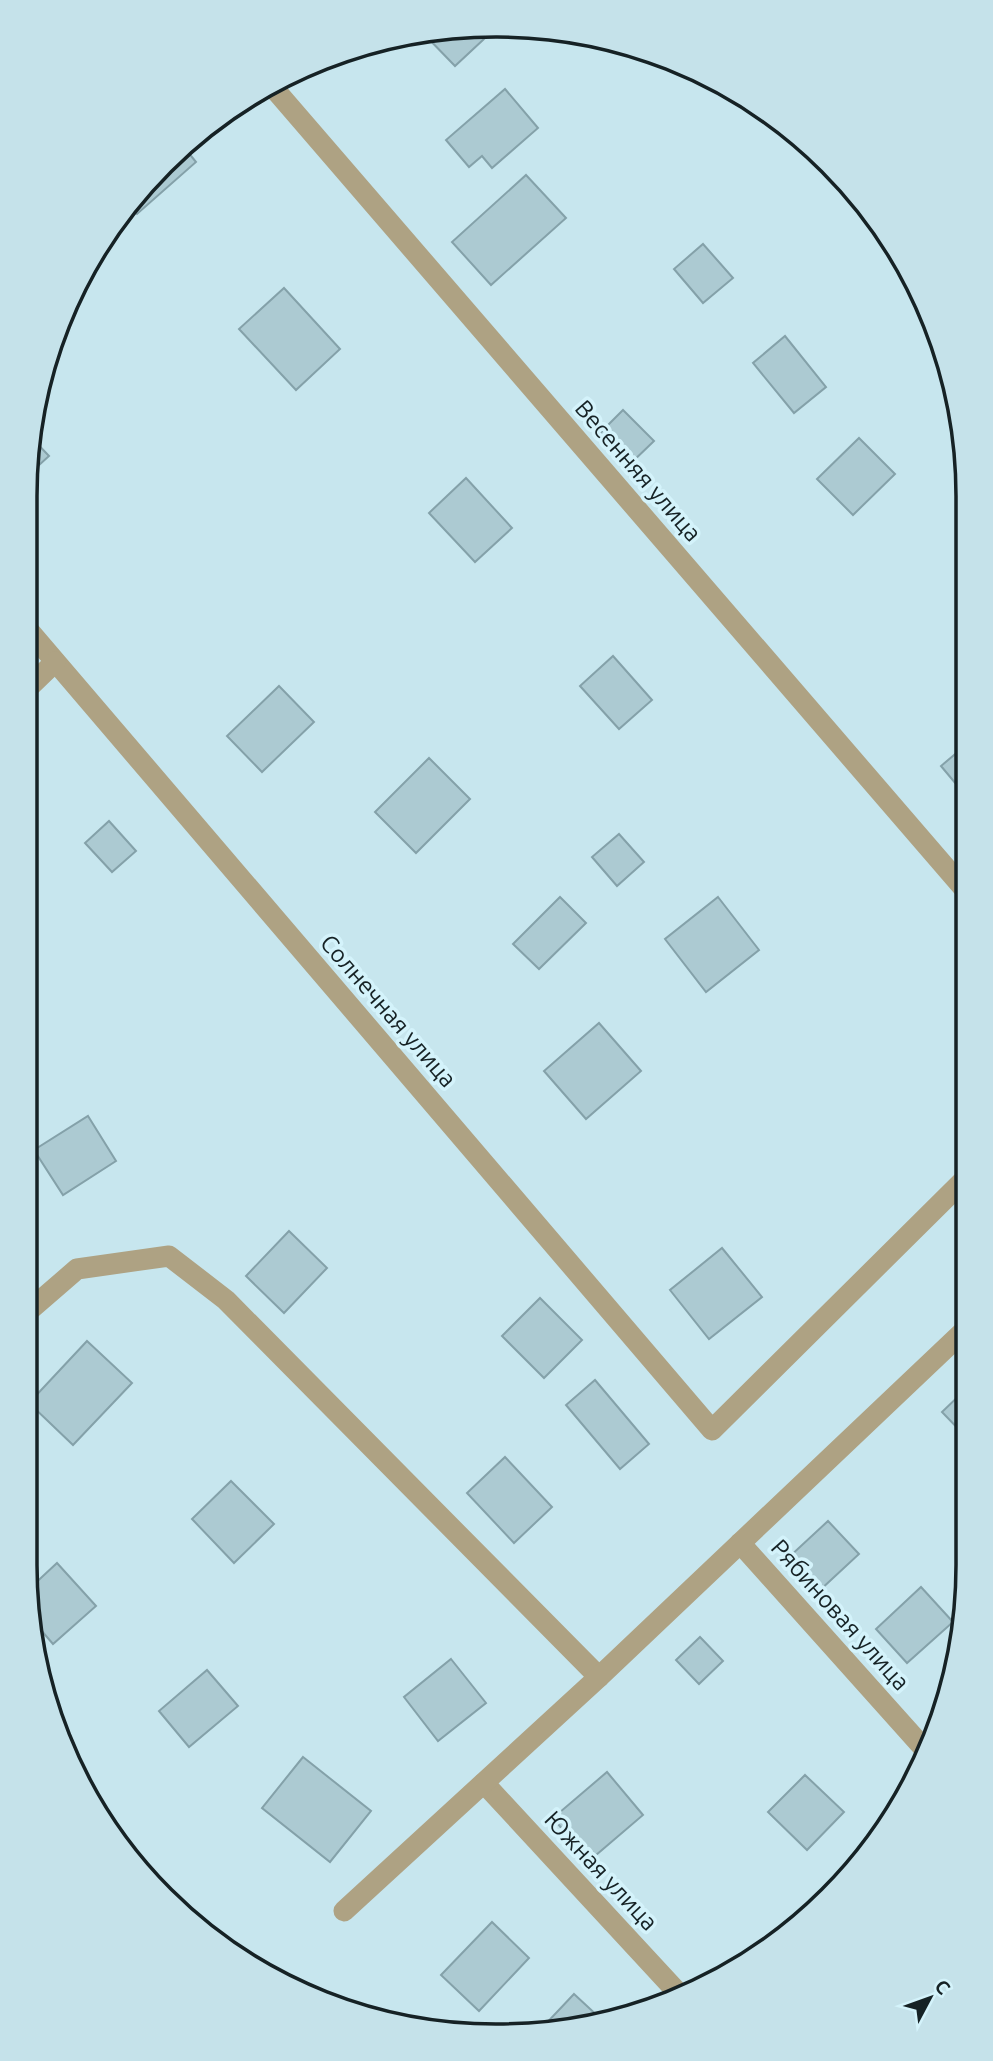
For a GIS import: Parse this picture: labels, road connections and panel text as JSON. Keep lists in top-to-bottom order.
{
  "streets": {
    "street": [
      "Весенняя улица",
      "Солнечная улица",
      "Рябиновая улица",
      "Южная улица"
    ]
  },
  "north": "top right"
}
